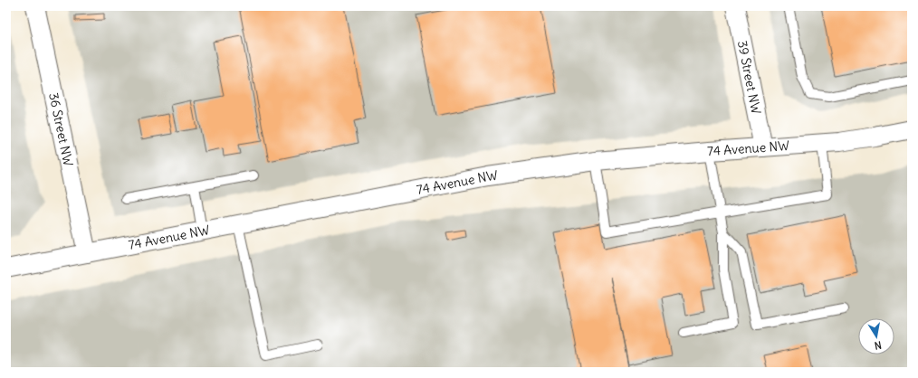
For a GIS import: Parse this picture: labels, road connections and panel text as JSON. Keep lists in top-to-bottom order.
{
  "streets": {
    "street": ["39 Street NW", "36 Street NW", "74 Avenue NW"]
  },
  "crossings": [
    ["39 Street NW", "74 Avenue NW"],
    ["36 Street NW", "74 Avenue NW"]
  ],
  "north": "bottom"
}
